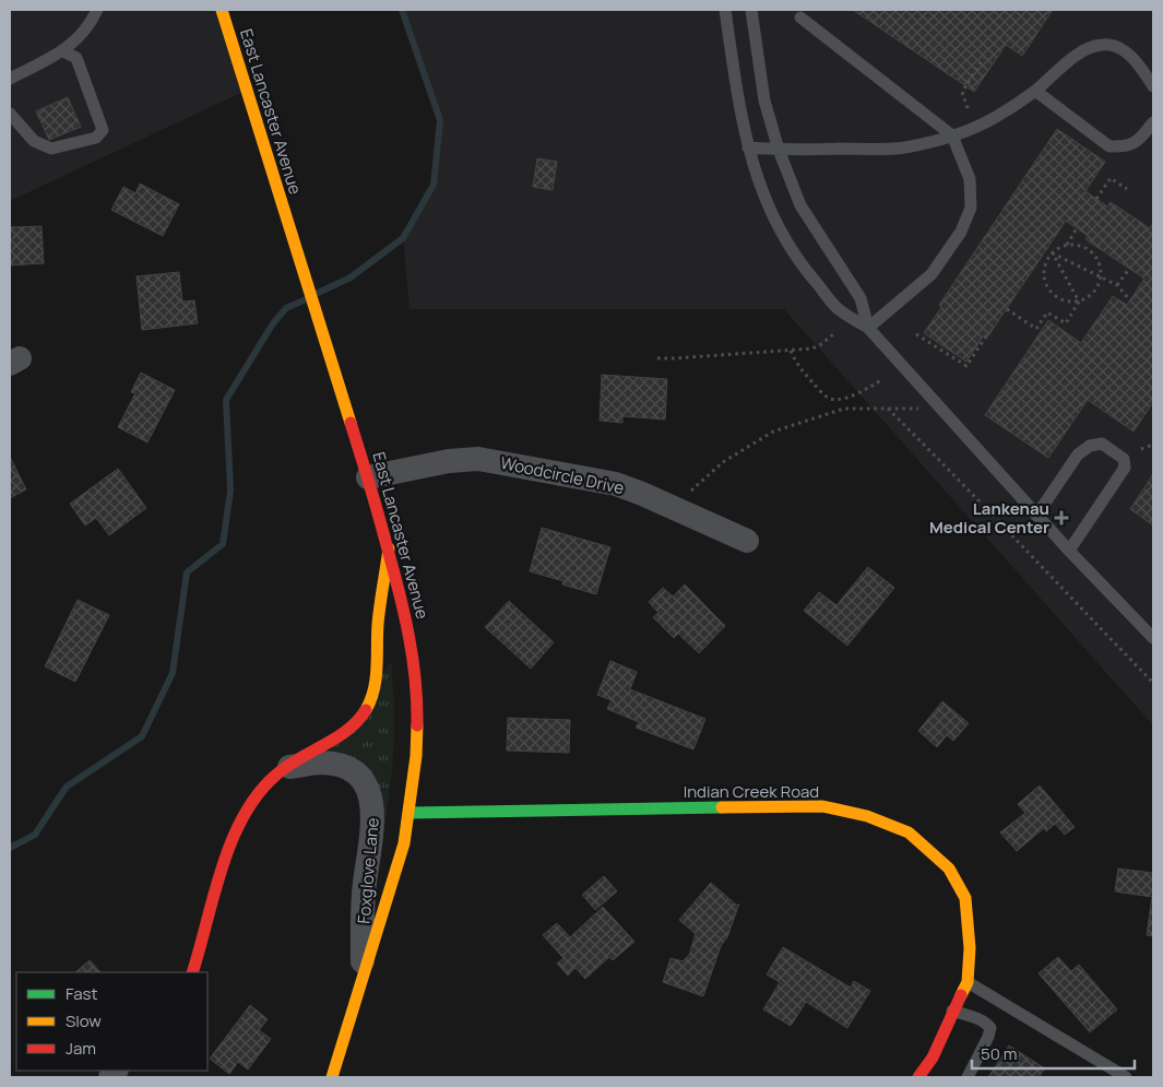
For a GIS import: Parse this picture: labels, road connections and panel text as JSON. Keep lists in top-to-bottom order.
{
  "streets": {
    "main road": ["East Lancaster Avenue", "Indian Creek Road"],
    "street": ["Woodcircle Drive", "Foxglove Lane"]
  },
  "crossings": [
    ["East Lancaster Avenue", "Woodcircle Drive"],
    ["East Lancaster Avenue", "Indian Creek Road"],
    ["East Lancaster Avenue", "Foxglove Lane"]
  ],
  "places": {
    "health": ["Lankenau Medical Center"]
  },
  "legend": ["Fast", "Slow", "Jam"],
  "scale_bar": "50 m"
}
